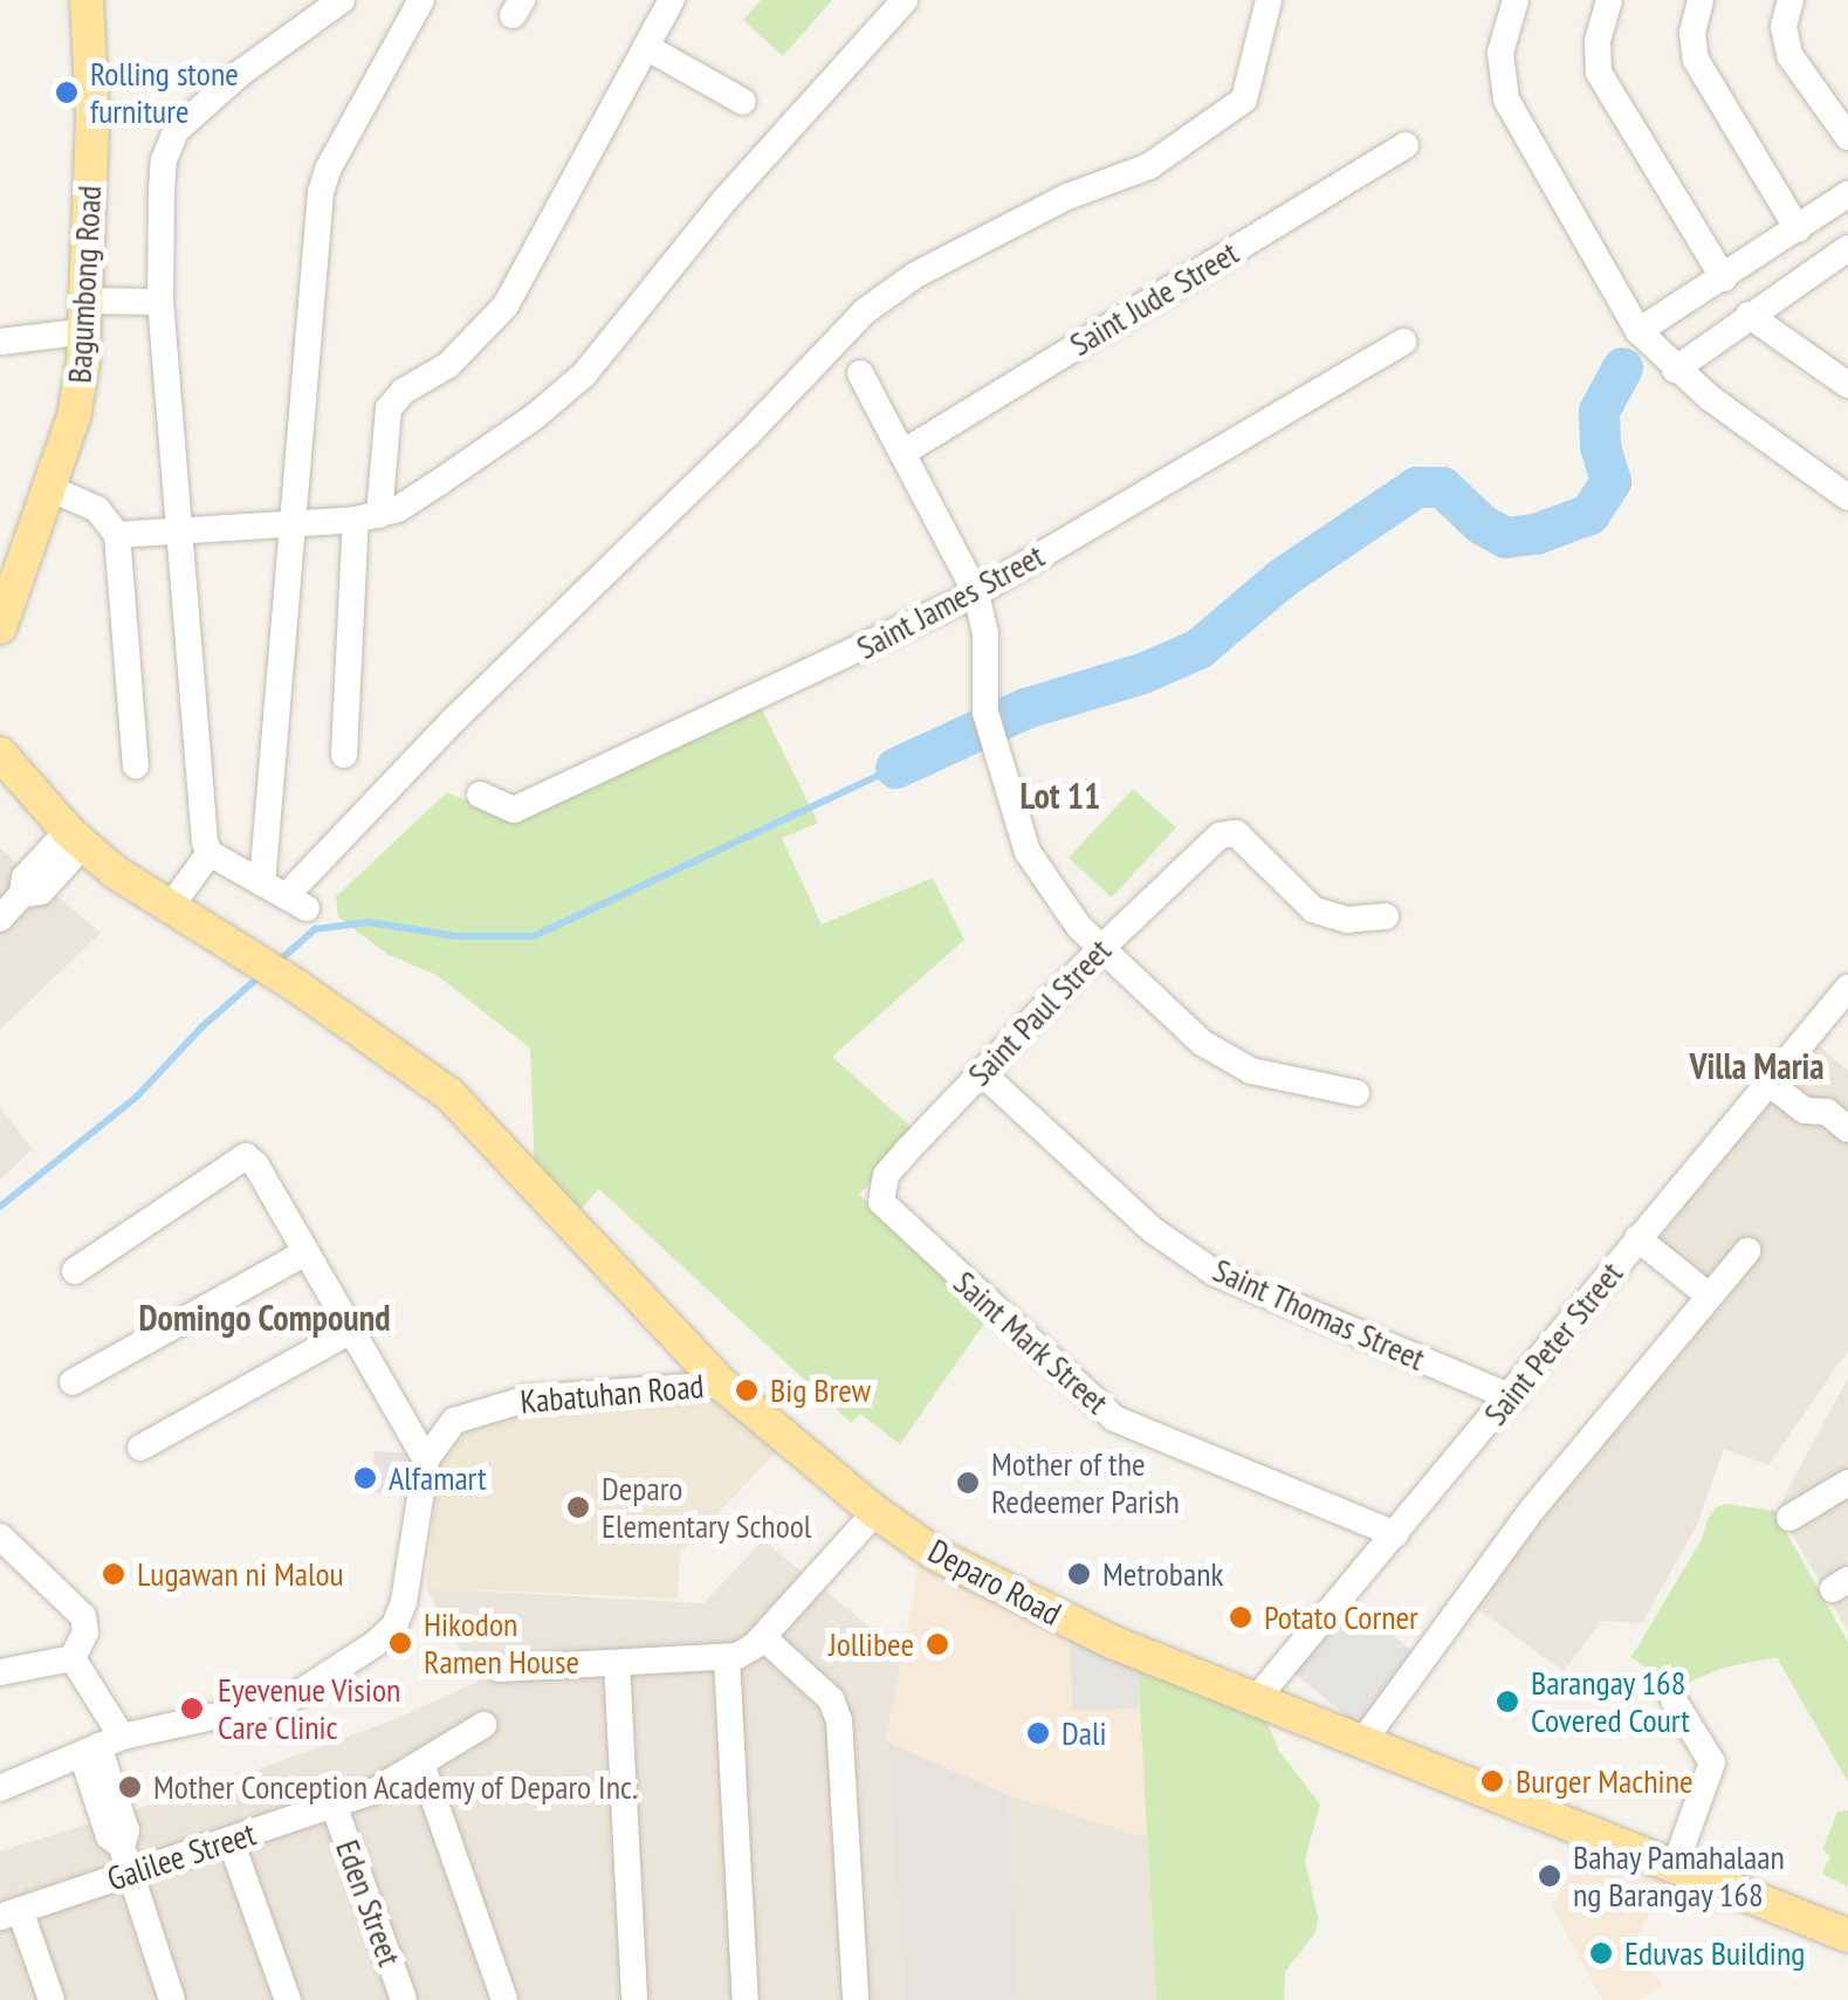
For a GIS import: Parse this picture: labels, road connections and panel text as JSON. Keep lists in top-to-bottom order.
{
  "streets": {
    "main road": ["Bagumbong Road", "Deparo Road"],
    "street": [
      "Saint Jude Street",
      "Saint James Street",
      "Saint Paul Street",
      "Saint Thomas Street",
      "Saint Mark Street",
      "Saint Peter Street",
      "Kabatuhan Road",
      "Galilee Street",
      "Eden Street"
    ]
  },
  "crossings": [
    ["Saint Paul Street", "Saint Thomas Street"],
    ["Saint Paul Street", "Saint Mark Street"],
    ["Saint Thomas Street", "Saint Peter Street"],
    ["Saint Mark Street", "Saint Peter Street"],
    ["Saint Peter Street", "Deparo Road"],
    ["Kabatuhan Road", "Deparo Road"],
    ["Galilee Street", "Eden Street"]
  ],
  "districts": ["Lot 11", "Villa Maria", "Domingo Compound"],
  "places": [
    "Rolling stone furniture",
    "Big Brew",
    "Alfamart",
    "Mother of the Redeemer Parish",
    "Deparo Elementary School",
    "Lugawan ni Malou",
    "Metrobank",
    "Potato Corner",
    "Hikodon Ramen House",
    "Jollibee",
    "Barangay 168 Covered Court",
    "Eyevenue Vision Care Clinic",
    "Dali",
    "Burger Machine",
    "Mother Conception Academy of Deparo Inc.",
    "Bahay Pamahalaan ng Barangay 168",
    "Eduvas Building"
  ]
}
